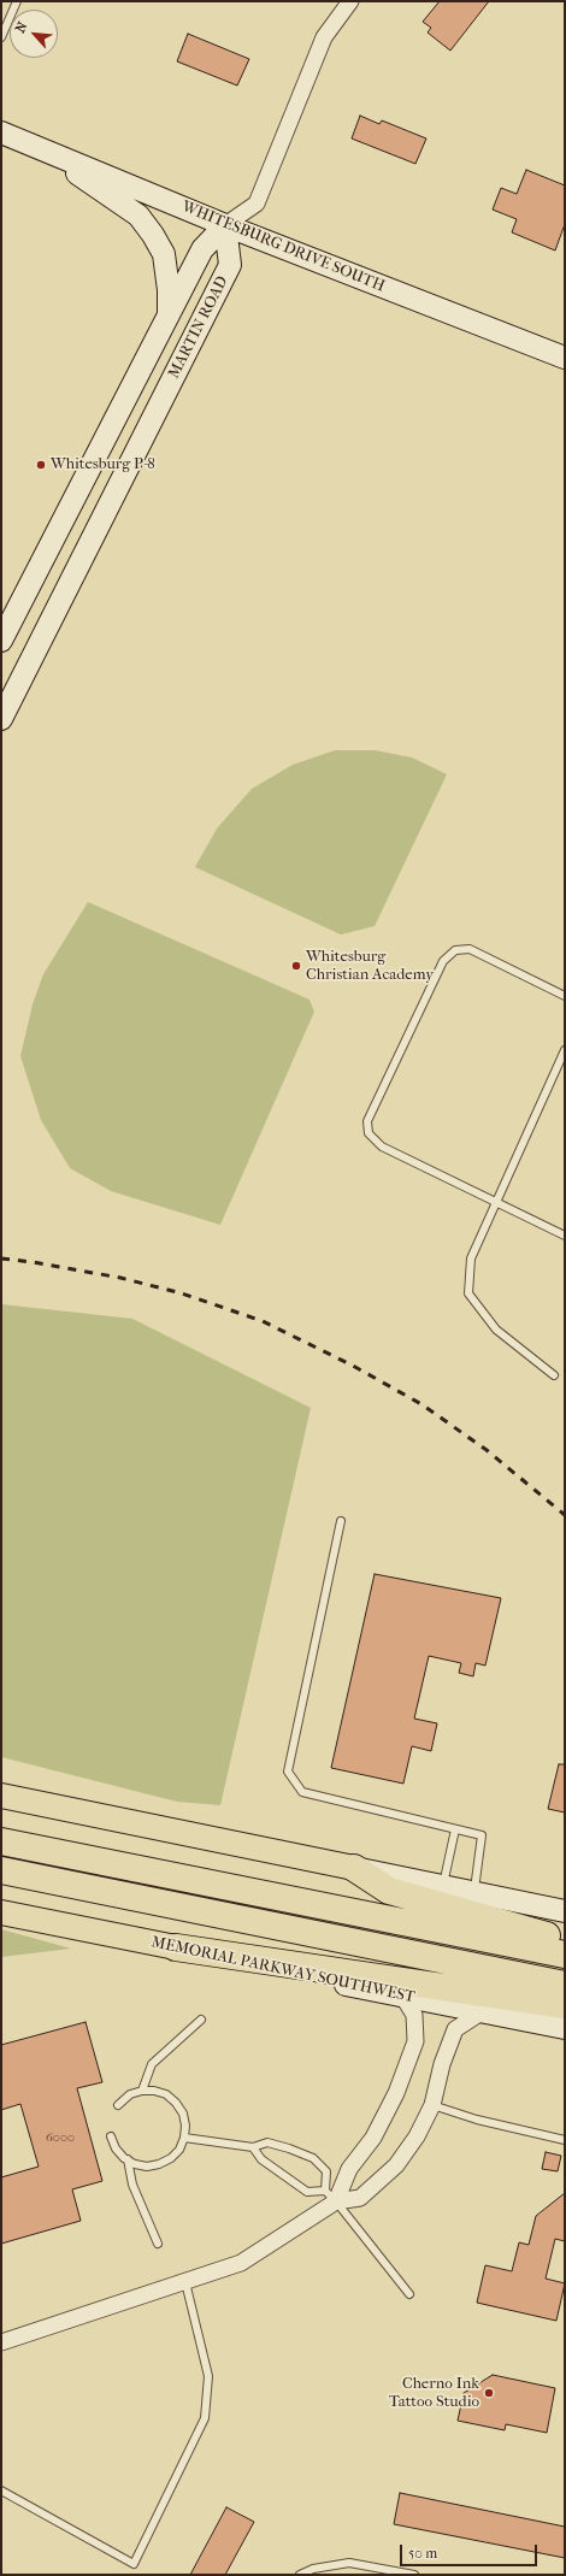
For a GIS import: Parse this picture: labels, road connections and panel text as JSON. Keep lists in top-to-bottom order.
{
  "streets": {
    "main road": ["WHITESBURG DRIVE SOUTH", "MARTIN ROAD", "MEMORIAL PARKWAY SOUTHWEST"]
  },
  "crossings": [
    ["WHITESBURG DRIVE SOUTH", "MARTIN ROAD"]
  ],
  "places": ["Whitesburg P-8", "Whitesburg Christian Academy", "Cherno Ink Tattoo Studio"],
  "house_numbers": ["6000"],
  "scale_bar": "50 m",
  "north": "top left"
}
